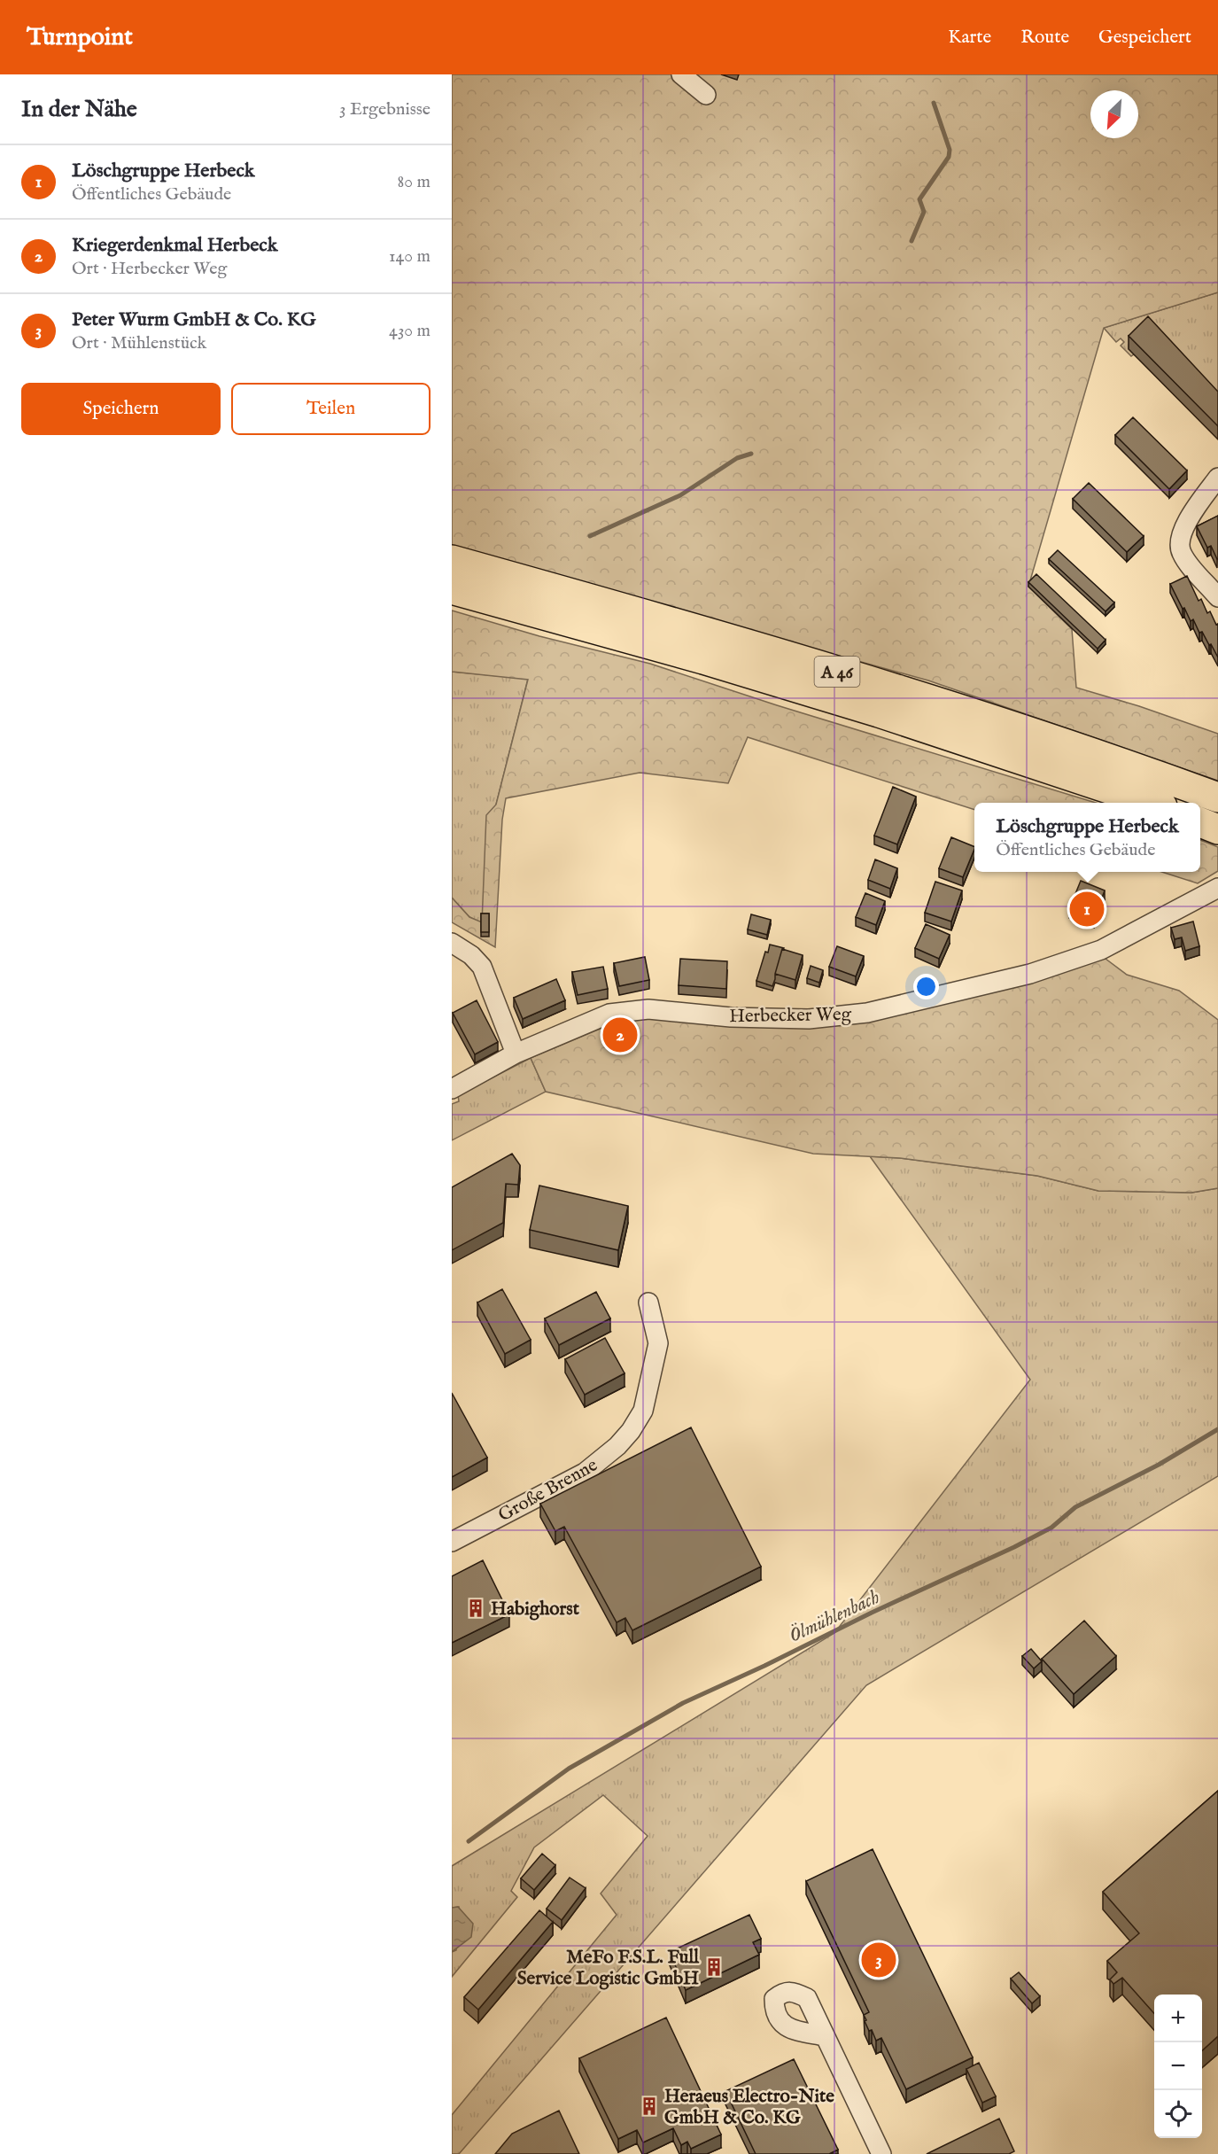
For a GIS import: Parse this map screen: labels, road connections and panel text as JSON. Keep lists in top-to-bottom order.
{
  "streets": {
    "highway": ["A 46"],
    "street": ["Herbecker Weg", "Große Brenne"]
  },
  "water": ["Ölmühlenbach"],
  "places": {
    "building": ["Habighorst", "MeFo F.S.L. Full Service Logistic GmbH", "Heraeus Electro-Nite GmbH & Co. KG"]
  },
  "north": "bottom left",
  "page": {
    "header": "Turnpoint",
    "nav": ["Karte", "Route", "Gespeichert"],
    "heading": ["In der Nähe", "3 Ergebnisse"],
    "list": [
      {
        "mark": "1",
        "name": "Löschgruppe Herbeck",
        "note": "Öffentliches Gebäude",
        "value": "80 m"
      },
      {
        "mark": "2",
        "name": "Kriegerdenkmal Herbeck",
        "note": "Ort · Herbecker Weg",
        "value": "140 m"
      },
      {
        "mark": "3",
        "name": "Peter Wurm GmbH & Co. KG",
        "note": "Ort · Mühlenstück",
        "value": "430 m"
      }
    ],
    "buttons": ["Speichern", "Teilen"],
    "popup": ["Löschgruppe Herbeck", "Öffentliches Gebäude"],
    "pins": ["1", "2", "3"],
    "map_buttons": ["+", "−"]
  }
}
